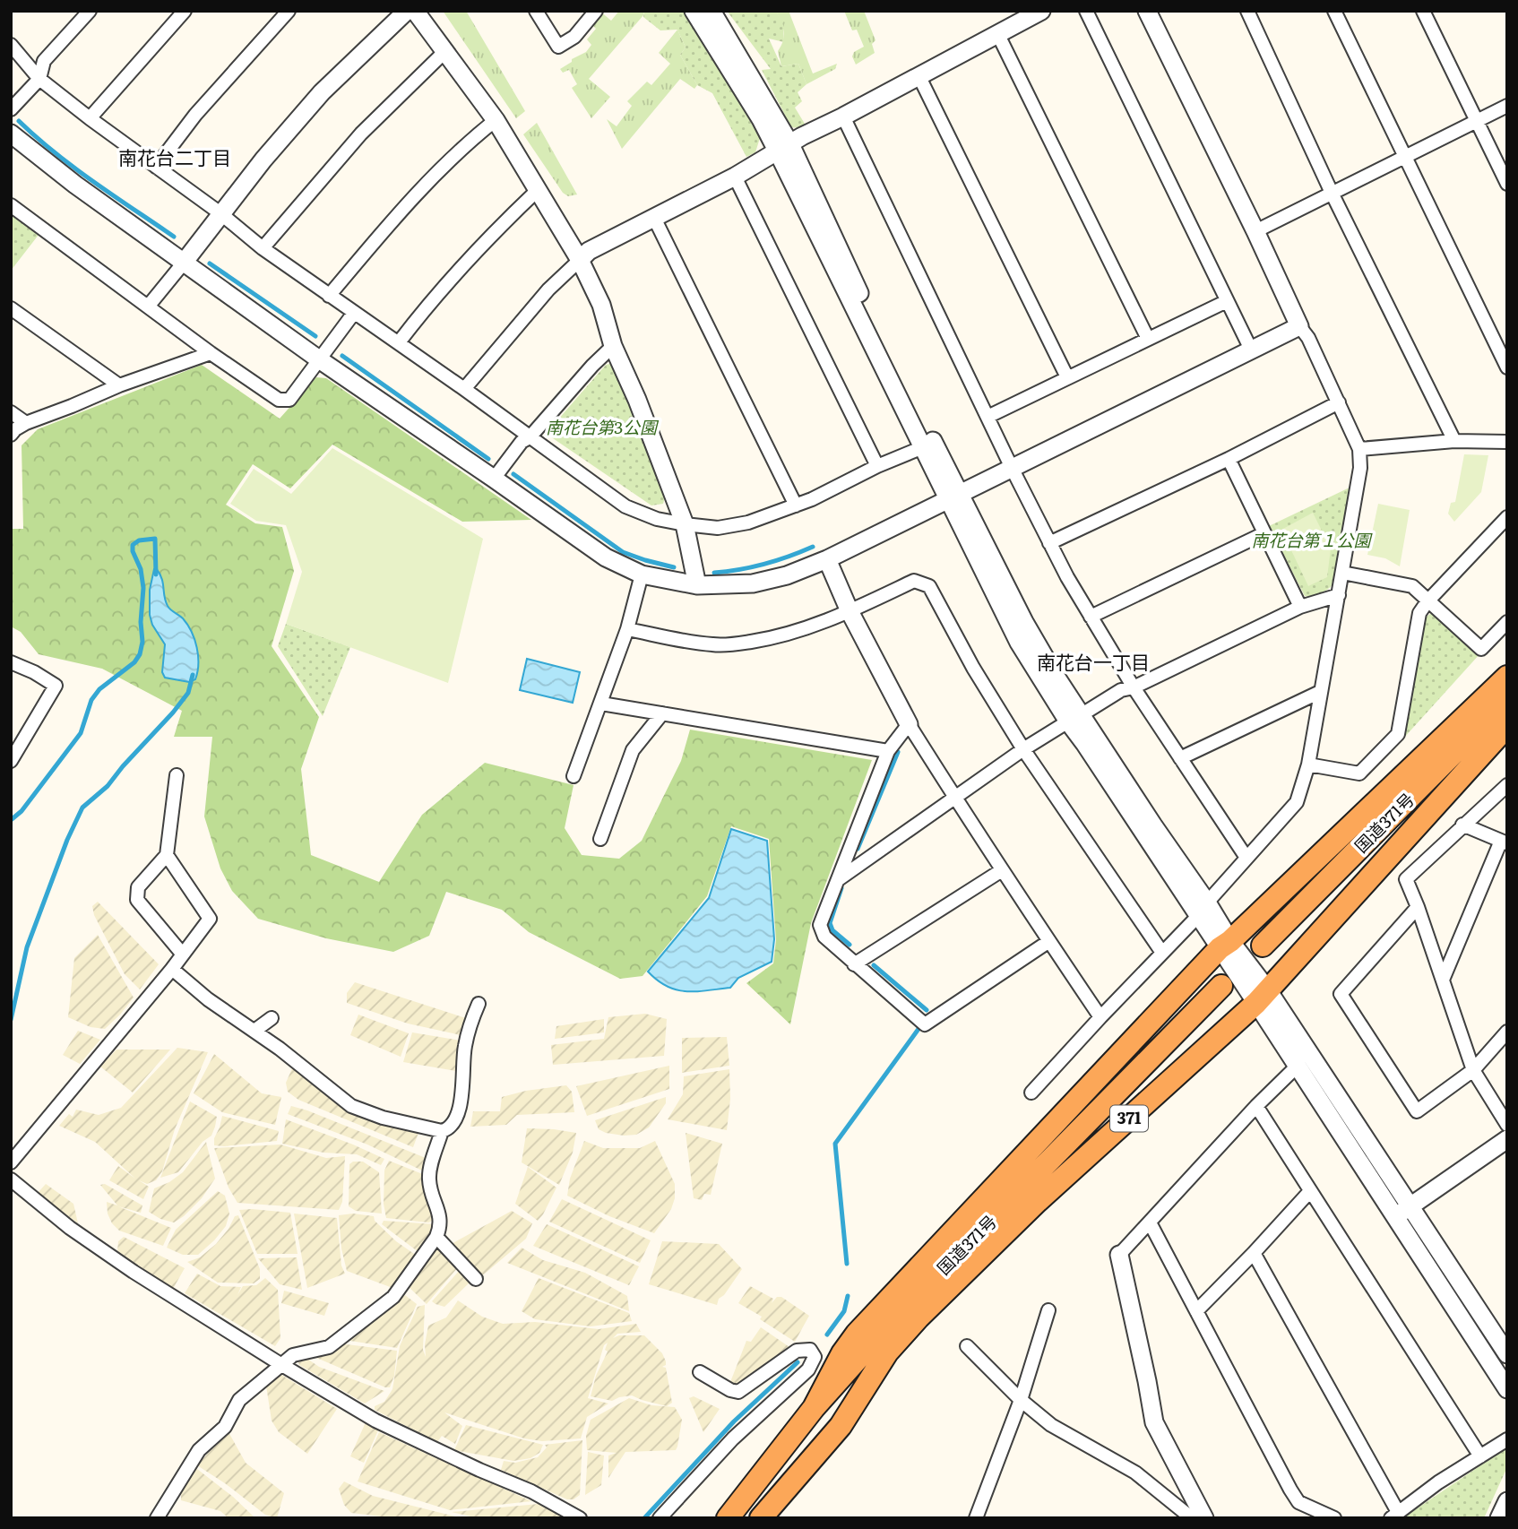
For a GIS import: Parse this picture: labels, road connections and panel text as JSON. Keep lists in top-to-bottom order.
{
  "streets": {
    "highway": ["国道371号", "371"]
  },
  "crossings": [
    ["国道371号", "371"]
  ],
  "districts": ["南花台二丁目", "南花台一丁目"],
  "parks": ["南花台第3公園", "南花台第１公園"]
}
